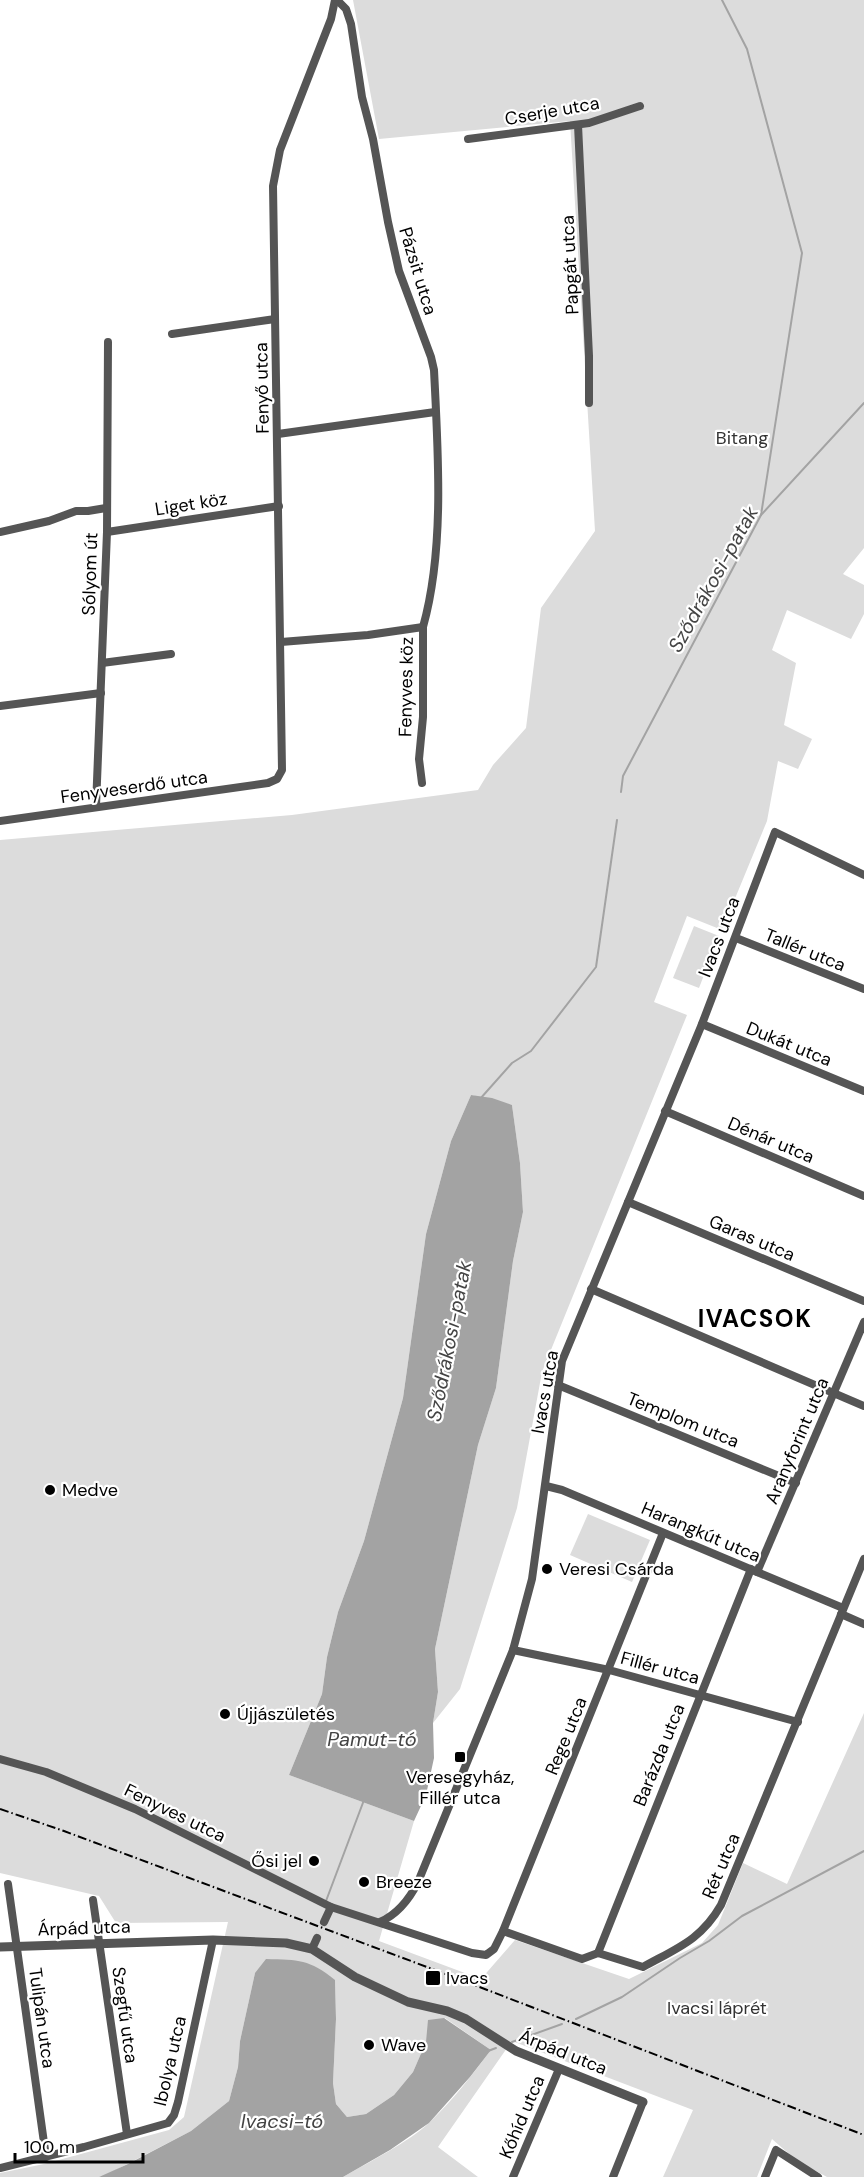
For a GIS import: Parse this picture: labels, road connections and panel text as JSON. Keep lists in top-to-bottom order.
{
  "streets": {
    "street": [
      "Cserje utca",
      "Papgát utca",
      "Pázsit utca",
      "Fenyő utca",
      "Liget köz",
      "Sólyom út",
      "Fenyves köz",
      "Fenyveserdő utca",
      "Ivacs utca",
      "Tallér utca",
      "Dukát utca",
      "Dénár utca",
      "Garas utca",
      "Templom utca",
      "Aranyforint utca",
      "Harangkút utca",
      "Fillér utca",
      "Rege utca",
      "Barázda utca",
      "Fenyves utca",
      "Rét utca",
      "Árpád utca",
      "Szegfű utca",
      "Tulipán utca",
      "Ibolya utca",
      "Kőhíd utca"
    ]
  },
  "crossings": [
    ["Cserje utca", "Papgát utca"],
    ["Pázsit utca", "Fenyő utca"],
    ["Pázsit utca", "Fenyves köz"],
    ["Fenyő utca", "Liget köz"],
    ["Fenyő utca", "Fenyves köz"],
    ["Fenyő utca", "Fenyveserdő utca"],
    ["Liget köz", "Sólyom út"],
    ["Sólyom út", "Fenyveserdő utca"],
    ["Ivacs utca", "Tallér utca"],
    ["Ivacs utca", "Dukát utca"],
    ["Ivacs utca", "Dénár utca"],
    ["Ivacs utca", "Garas utca"],
    ["Ivacs utca", "Templom utca"],
    ["Ivacs utca", "Harangkút utca"],
    ["Ivacs utca", "Fillér utca"],
    ["Ivacs utca", "Fenyves utca"],
    ["Templom utca", "Aranyforint utca"],
    ["Aranyforint utca", "Harangkút utca"],
    ["Aranyforint utca", "Barázda utca"],
    ["Harangkút utca", "Rege utca"],
    ["Harangkút utca", "Barázda utca"],
    ["Harangkút utca", "Rét utca"],
    ["Fillér utca", "Rege utca"],
    ["Fillér utca", "Barázda utca"],
    ["Fillér utca", "Rét utca"],
    ["Rege utca", "Fenyves utca"],
    ["Rege utca", "Rét utca"],
    ["Barázda utca", "Rét utca"],
    ["Árpád utca", "Szegfű utca"],
    ["Árpád utca", "Tulipán utca"],
    ["Árpád utca", "Ibolya utca"],
    ["Árpád utca", "Kőhíd utca"],
    ["Szegfű utca", "Ibolya utca"],
    ["Tulipán utca", "Ibolya utca"]
  ],
  "districts": ["IVACSOK"],
  "water": ["Sződrákosi-patak", "Pamut-tó", "Ivacsi-tó"],
  "parks": ["Bitang", "Ivacsi láprét"],
  "places": {
    "other": [
      "Medve",
      "Veresi Csárda",
      "Újjászületés",
      "Ősi jel",
      "Breeze",
      "Wave"
    ],
    "transit": ["Veresegyház, Fillér utca", "Ivacs"]
  },
  "scale_bar": "100 m"
}
